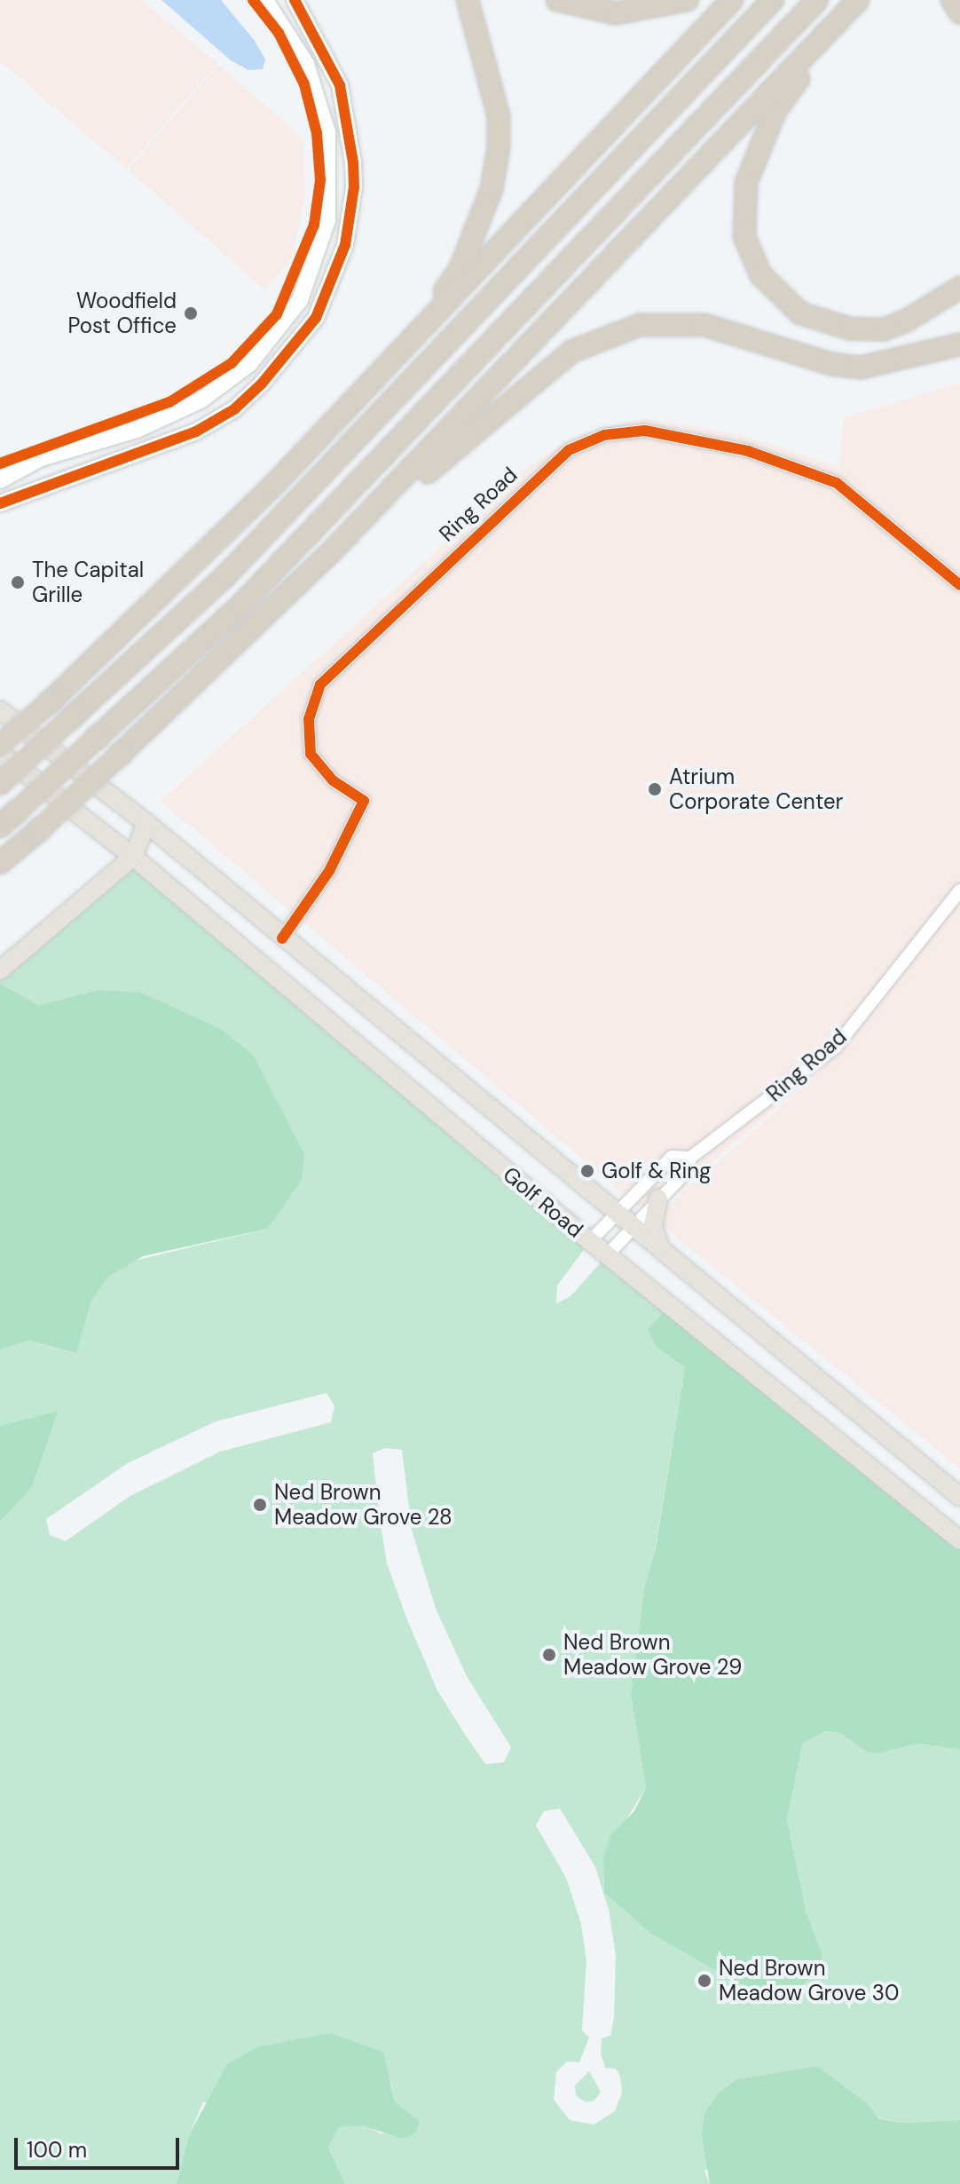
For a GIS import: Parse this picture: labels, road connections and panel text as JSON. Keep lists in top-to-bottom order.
{
  "streets": {
    "main road": ["Golf Road"],
    "street": ["Ring Road"]
  },
  "crossings": [
    ["Ring Road", "Golf Road"]
  ],
  "places": [
    "Woodfield Post Office",
    "The Capital Grille",
    "Atrium Corporate Center",
    "Golf & Ring",
    "Ned Brown Meadow Grove 28",
    "Ned Brown Meadow Grove 29",
    "Ned Brown Meadow Grove 30"
  ],
  "scale_bar": "100 m"
}
